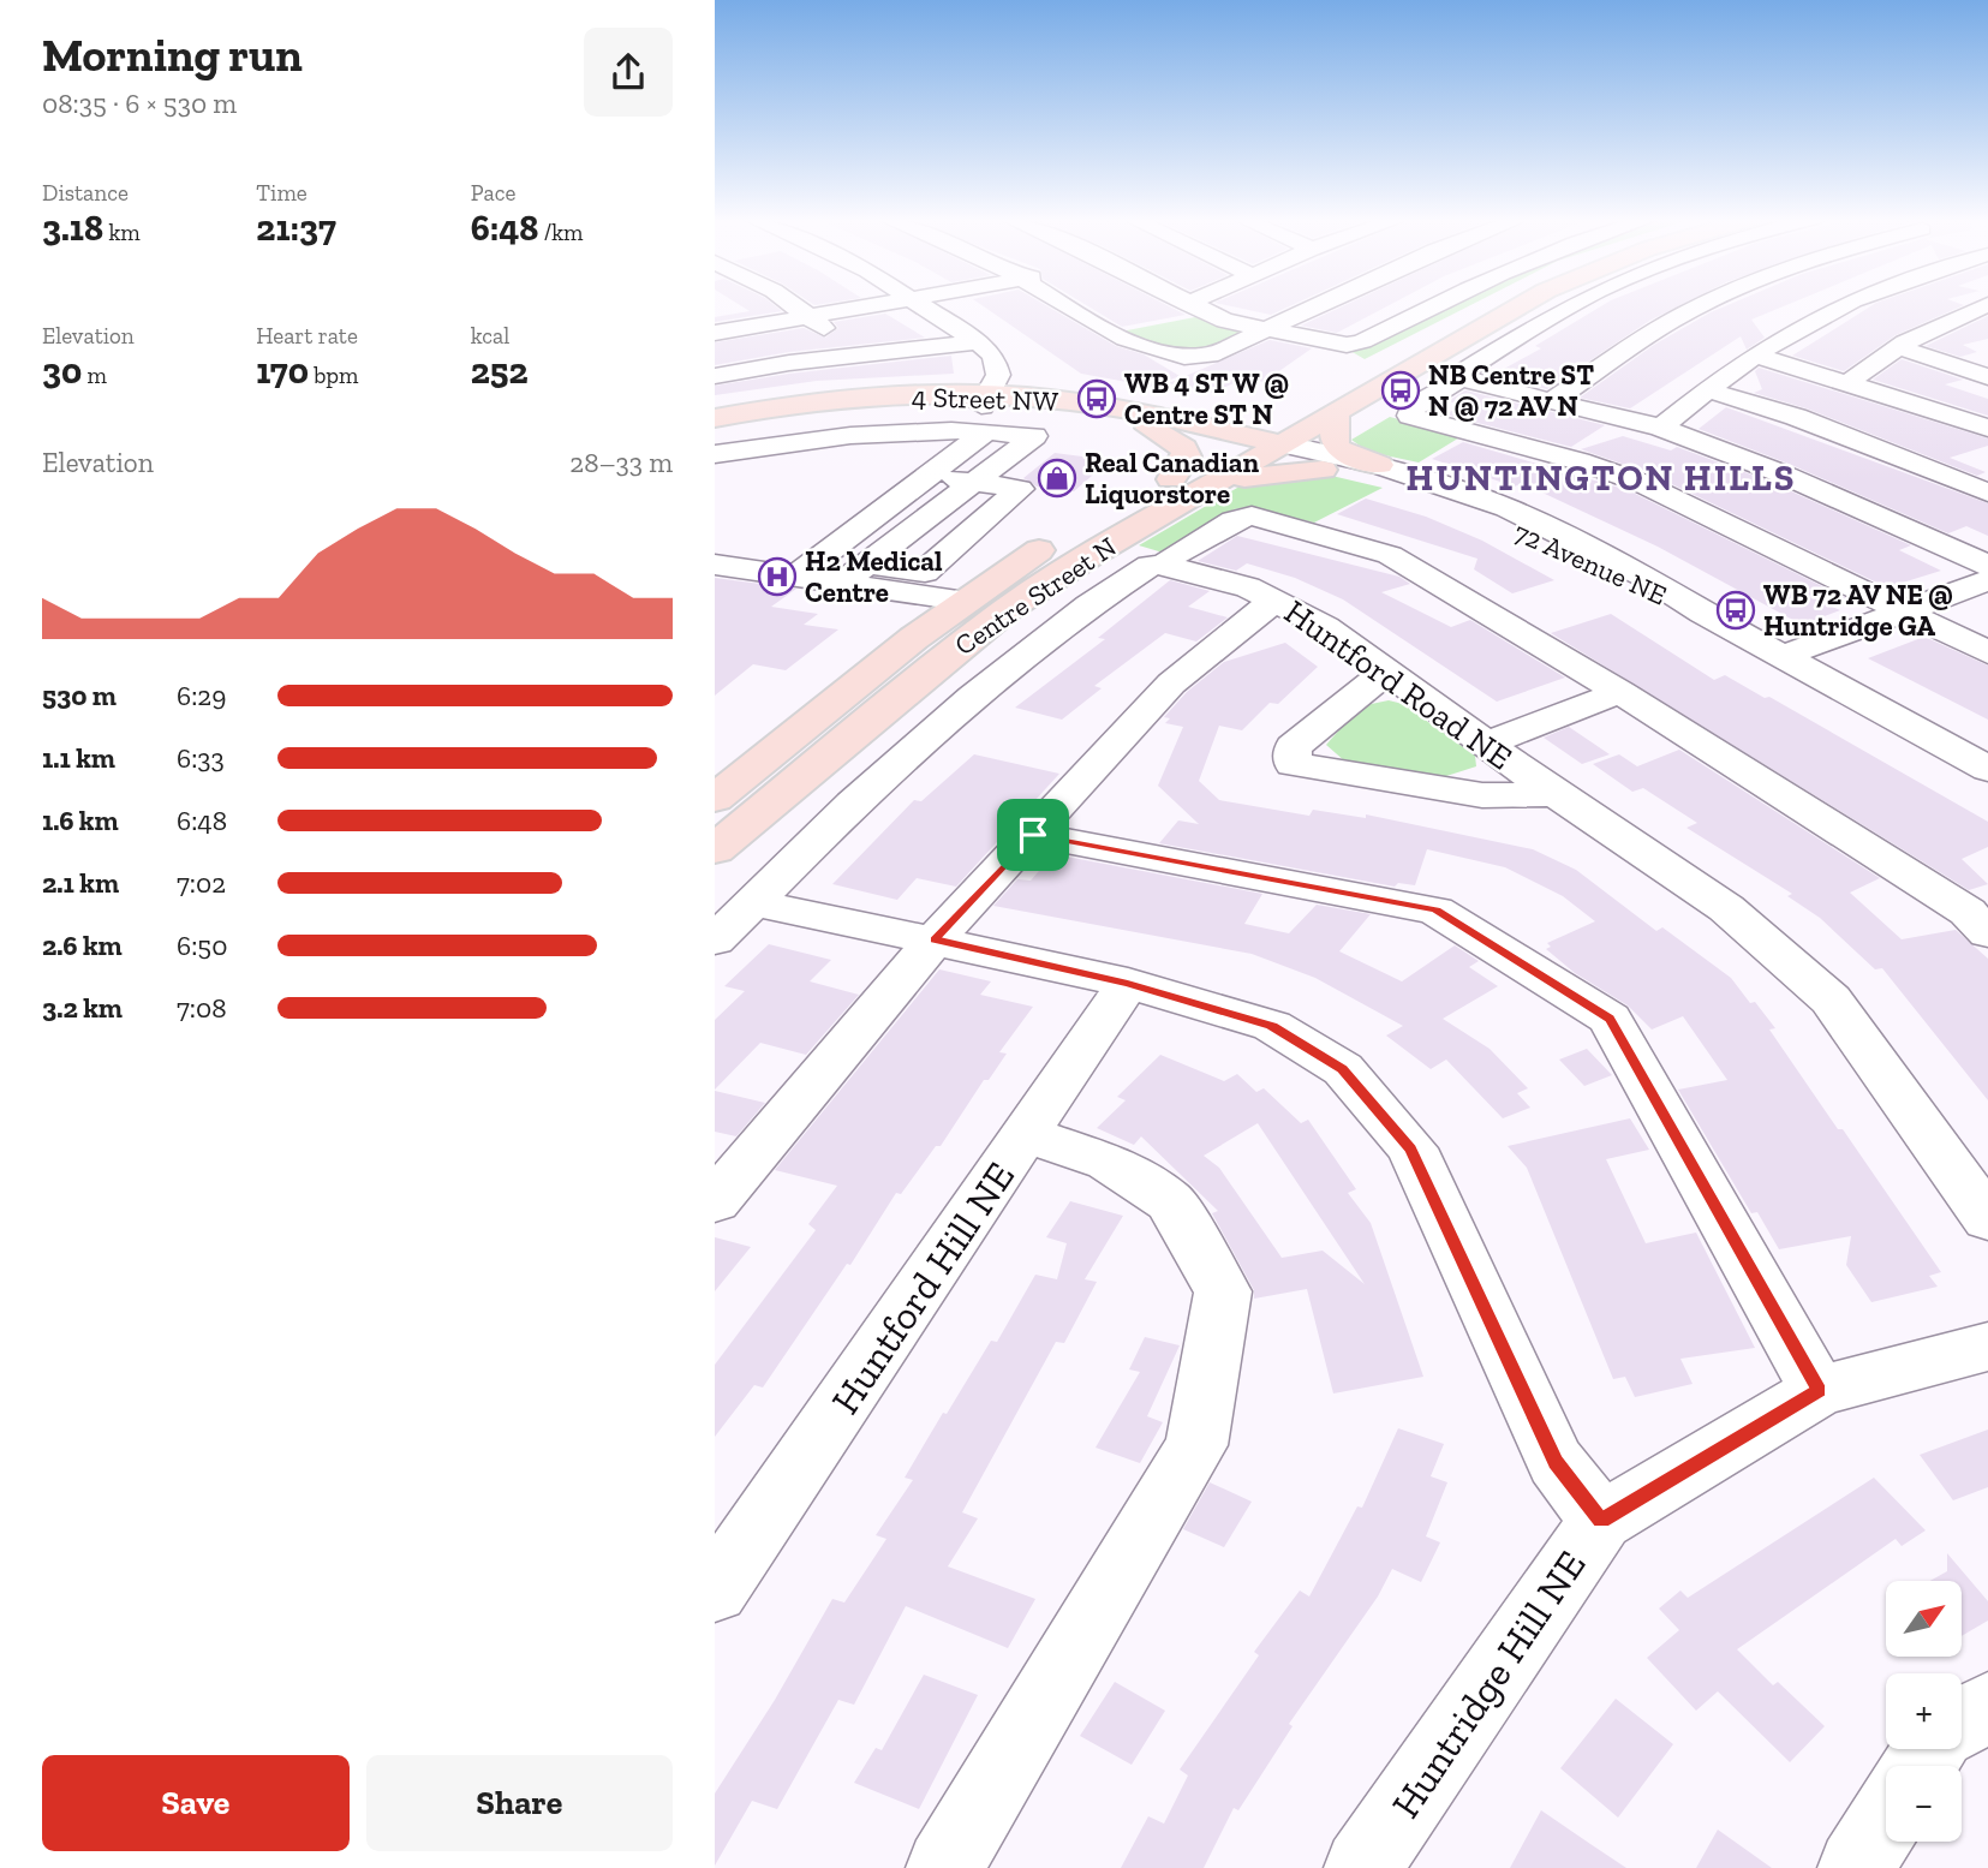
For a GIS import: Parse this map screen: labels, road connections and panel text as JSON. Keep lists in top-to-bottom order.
{
  "streets": {
    "main road": ["4 Street NW", "Centre Street N"],
    "street": [
      "72 Avenue NE",
      "Huntford Road NE",
      "Huntford Hill NE",
      "Huntridge Hill NE"
    ]
  },
  "crossings": [
    ["4 Street NW", "72 Avenue NE"],
    ["4 Street NW", "Centre Street N"],
    ["72 Avenue NE", "Centre Street N"]
  ],
  "districts": ["HUNTINGTON HILLS"],
  "places": {
    "bus stop": ["NB Centre ST N @ 72 AV N", "WB 4 ST W @ Centre ST N", "WB 72 AV NE @ Huntridge GA"],
    "shop": ["Real Canadian Liquorstore"],
    "hospital": ["H2 Medical Centre"]
  },
  "north": "top right",
  "page": {
    "heading": ["Morning run", "08:35 · 6 × 530 m"],
    "stats": [
      ["Distance", "3.18 km"],
      ["Time", "21:37"],
      ["Pace", "6:48 /km"],
      ["Elevation", "30 m"],
      ["Heart rate", "170 bpm"],
      ["kcal", "252"]
    ],
    "chart": ["Elevation", "28–33 m"],
    "list": [
      {
        "name": "530 m",
        "note": "6:29"
      },
      {
        "name": "1.1 km",
        "note": "6:33"
      },
      {
        "name": "1.6 km",
        "note": "6:48"
      },
      {
        "name": "2.1 km",
        "note": "7:02"
      },
      {
        "name": "2.6 km",
        "note": "6:50"
      },
      {
        "name": "3.2 km",
        "note": "7:08"
      }
    ],
    "map_buttons": ["+", "−"],
    "buttons": ["Save", "Share"]
  }
}
